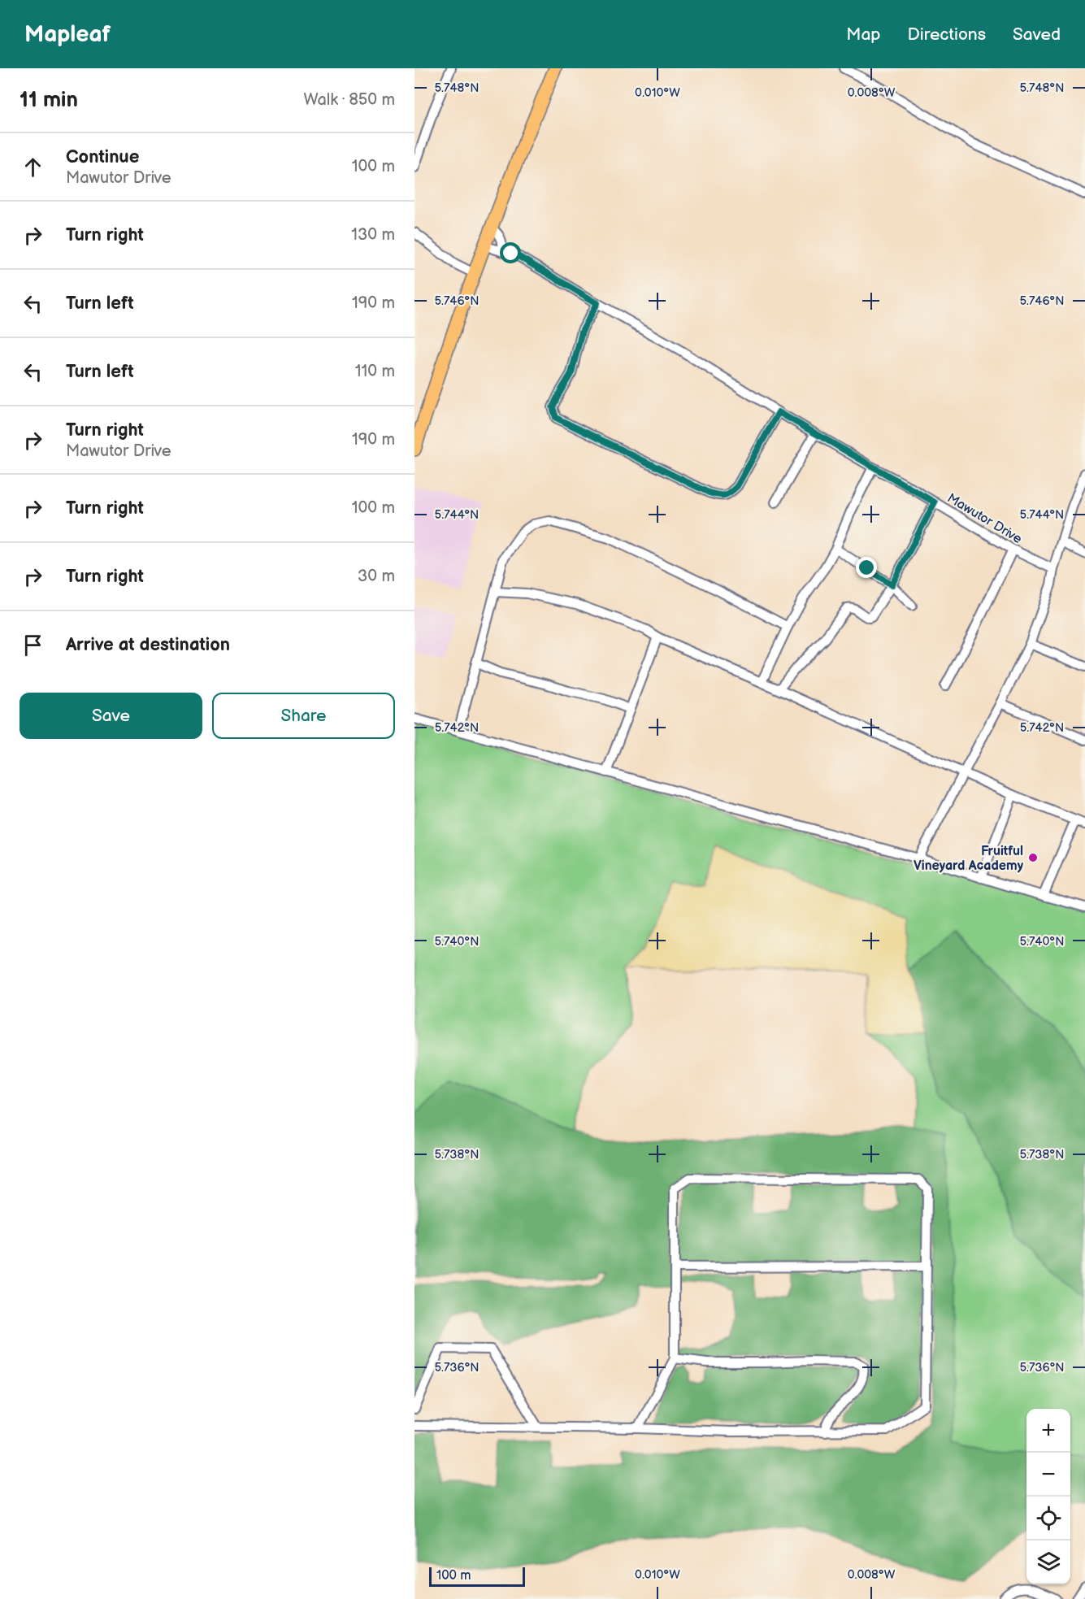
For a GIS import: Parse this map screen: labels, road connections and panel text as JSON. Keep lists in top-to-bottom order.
{
  "streets": {
    "street": ["Mawutor Drive"]
  },
  "places": ["Fruitful Vineyard Academy"],
  "scale_bar": "100 m",
  "page": {
    "header": "Mapleaf",
    "nav": ["Map", "Directions", "Saved"],
    "heading": ["11 min", "Walk · 850 m"],
    "list": [
      ["Continue", "Mawutor Drive", "100 m"],
      ["Turn right", "130 m"],
      ["Turn left", "190 m"],
      ["Turn left", "110 m"],
      ["Turn right", "Mawutor Drive", "190 m"],
      ["Turn right", "100 m"],
      ["Turn right", "30 m"],
      "Arrive at destination"
    ],
    "buttons": ["Save", "Share"],
    "map_buttons": ["+", "−"],
    "scale": "100 m"
  },
  "coordinates": [
    "5.748°N",
    "0.010°W",
    "0.008°W",
    "5.746°N",
    "5.744°N",
    "5.742°N",
    "5.740°N",
    "5.738°N",
    "5.736°N"
  ]
}
